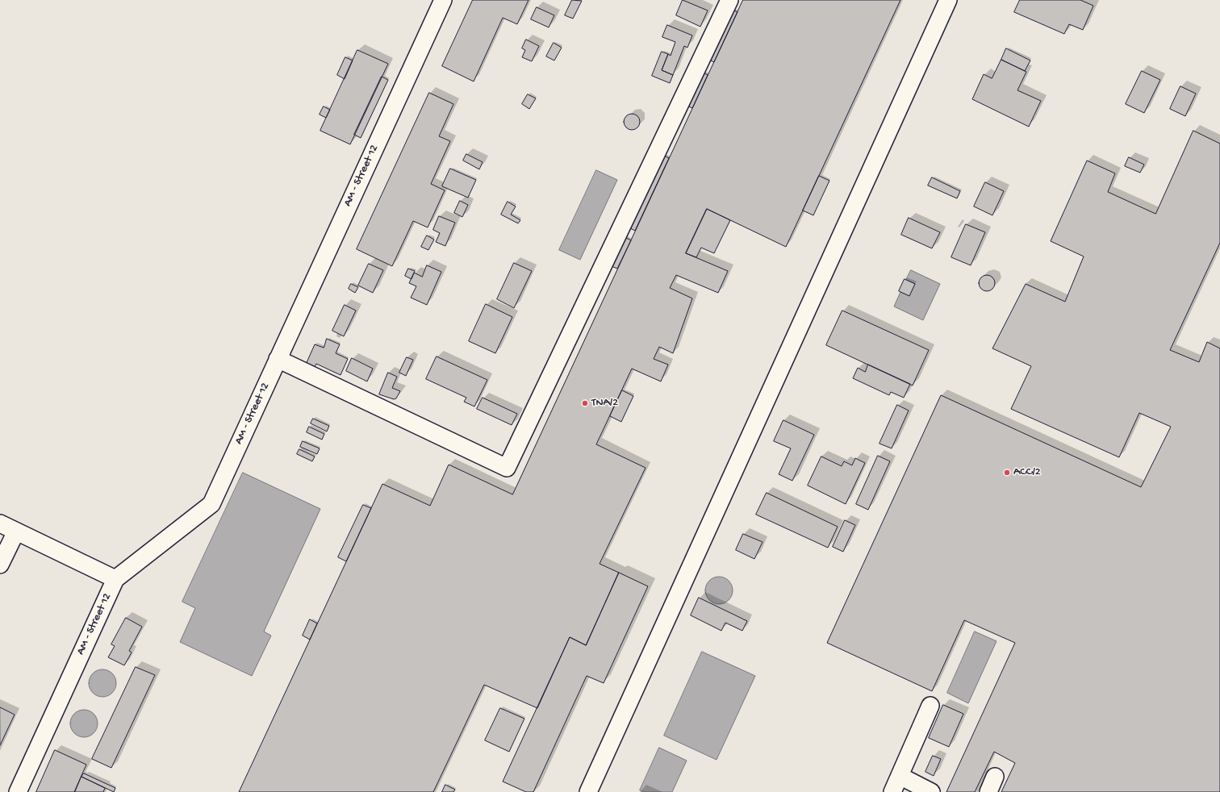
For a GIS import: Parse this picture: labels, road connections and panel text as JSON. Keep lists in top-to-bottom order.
{
  "streets": {
    "lane": ["AM - Street 12"]
  },
  "places": ["TNA/2", "ACC/2"]
}
